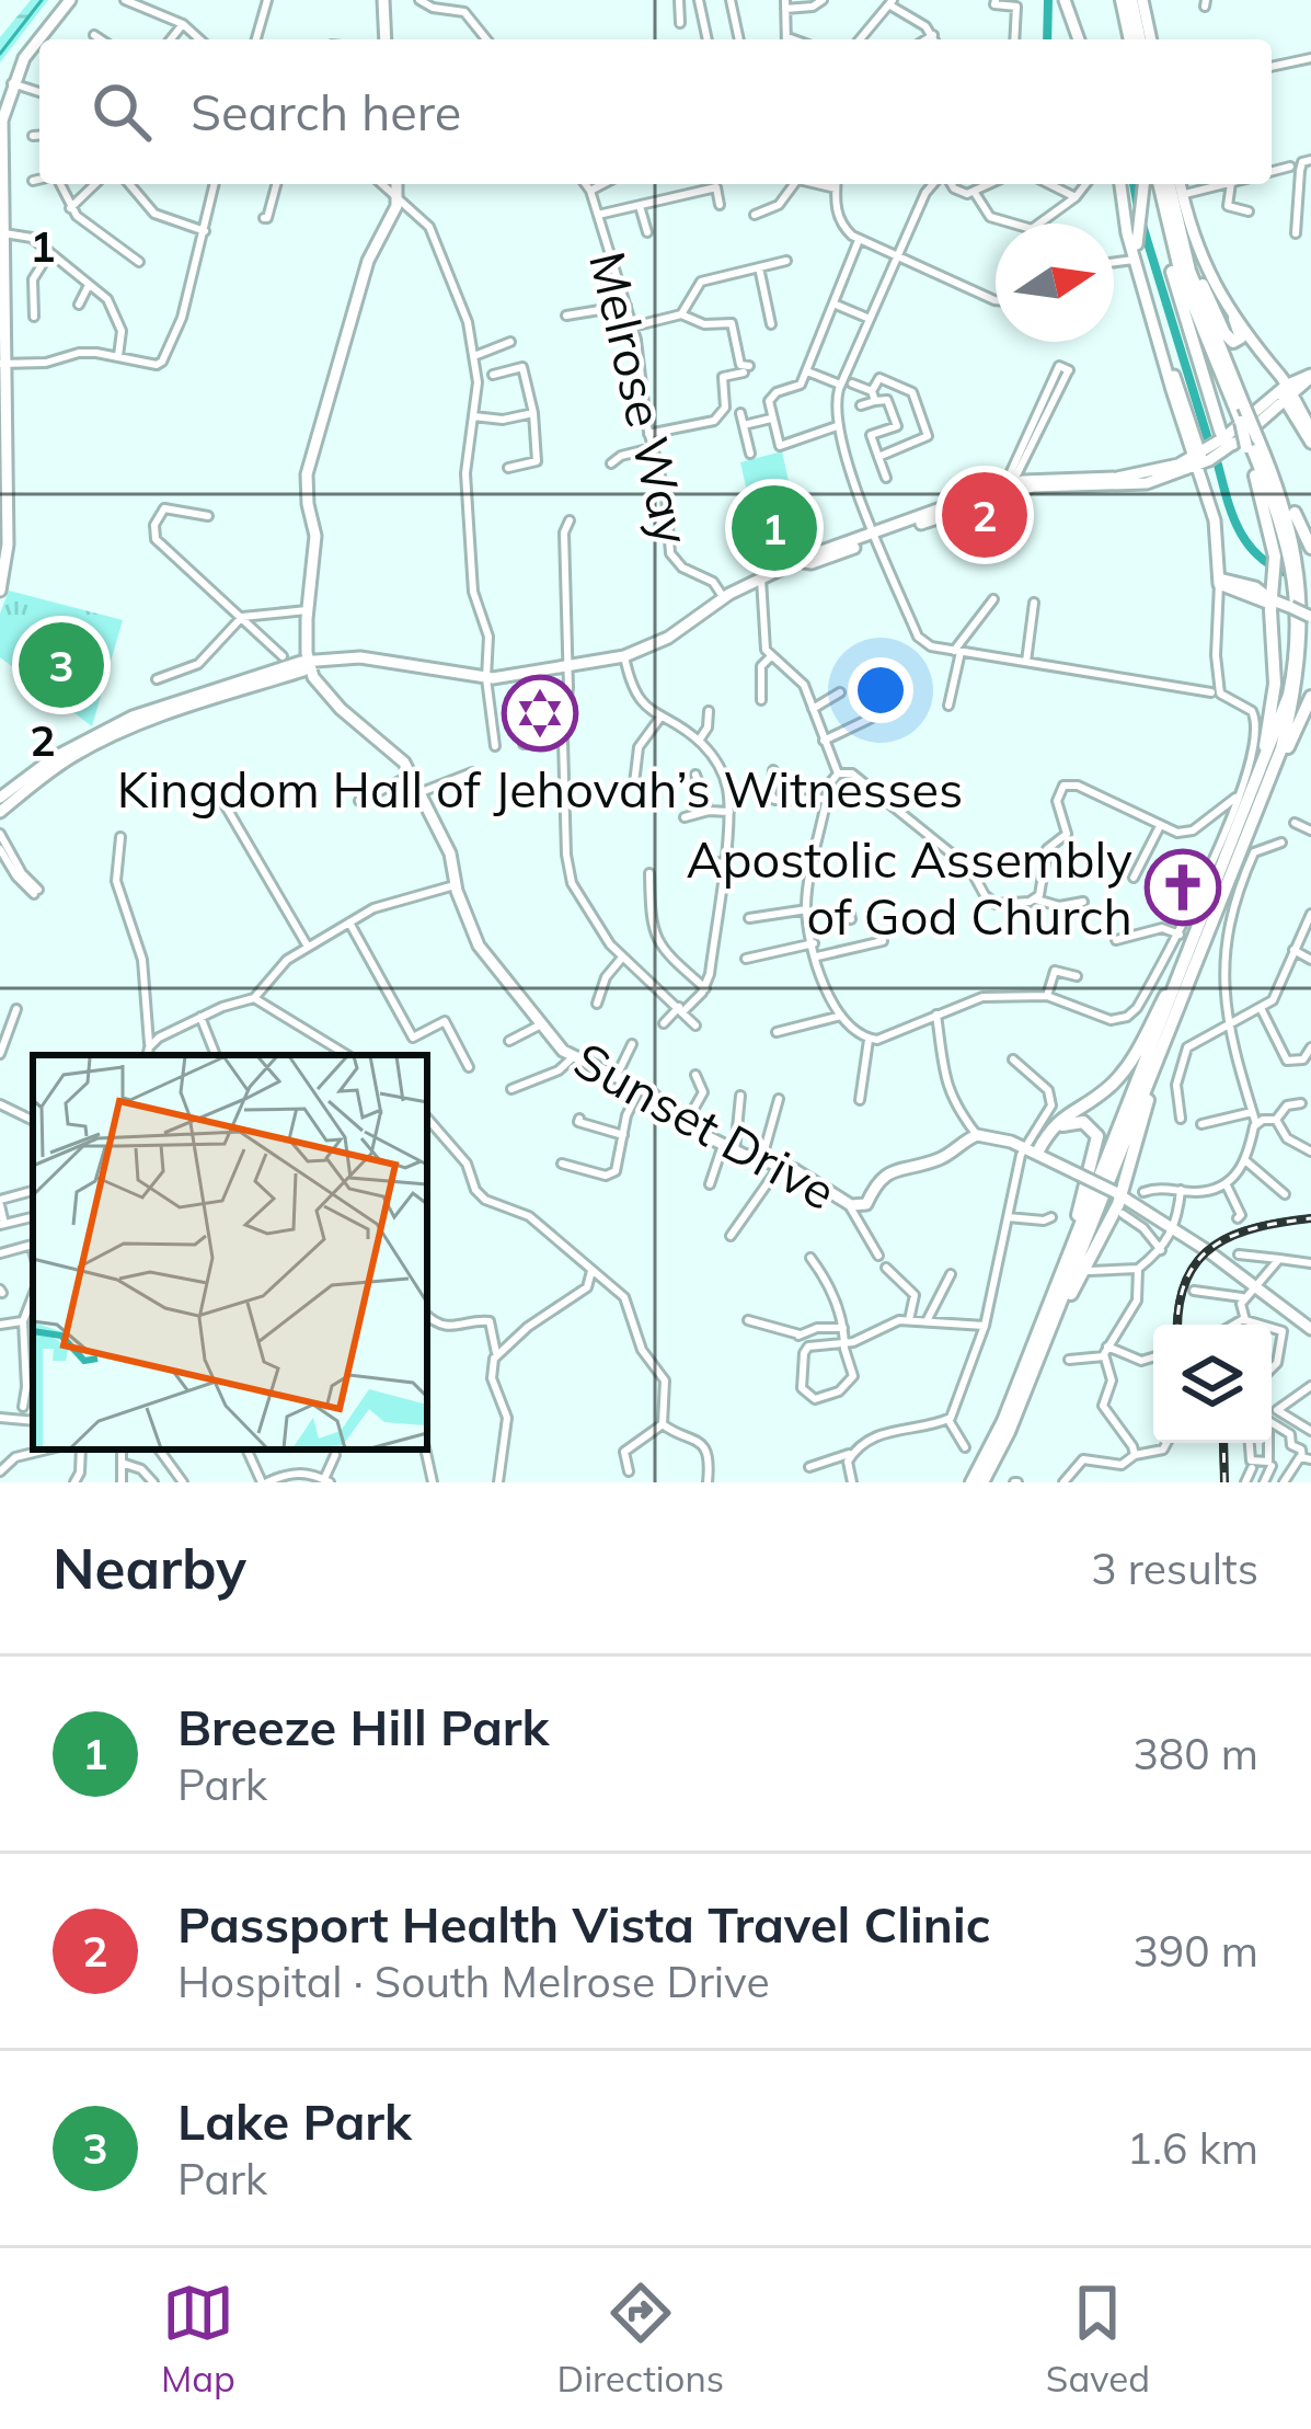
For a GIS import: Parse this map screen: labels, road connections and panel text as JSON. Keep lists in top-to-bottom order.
{
  "streets": {
    "main road": ["Sunset Drive"],
    "street": ["Melrose Way"]
  },
  "places": {
    "synagogue": ["Kingdom Hall of Jehovah’s Witnesses"],
    "church": ["Apostolic Assembly of God Church"]
  },
  "north": "right",
  "page": {
    "search": "Search here",
    "pins": ["2", "1", "3"],
    "heading": ["Nearby", "3 results"],
    "list": [
      {
        "mark": "1",
        "name": "Breeze Hill Park",
        "note": "Park",
        "value": "380 m"
      },
      {
        "mark": "2",
        "name": "Passport Health Vista Travel Clinic",
        "note": "Hospital · South Melrose Drive",
        "value": "390 m"
      },
      {
        "mark": "3",
        "name": "Lake Park",
        "note": "Park",
        "value": "1.6 km"
      }
    ],
    "nav": ["Map", "Directions", "Saved"]
  },
  "grid": {
    "rows": ["1", "2"]
  }
}
